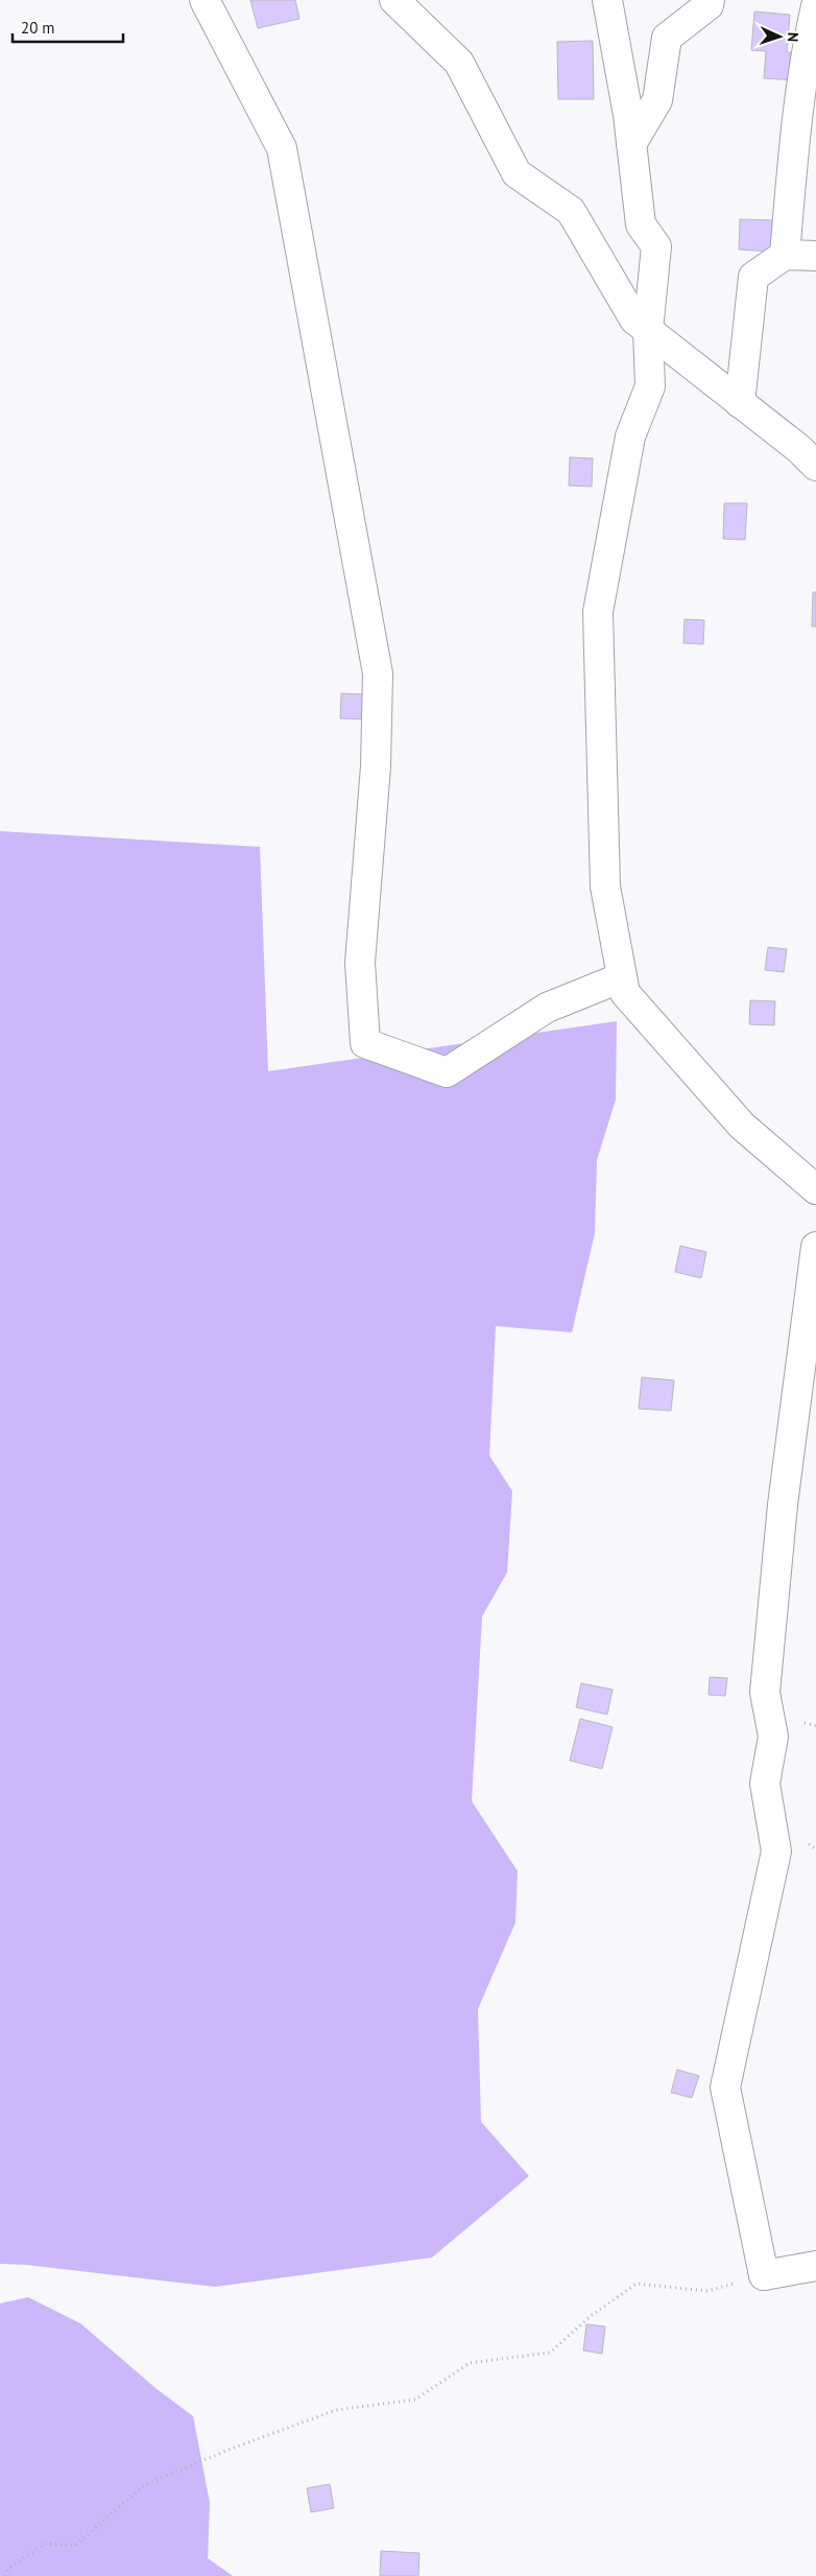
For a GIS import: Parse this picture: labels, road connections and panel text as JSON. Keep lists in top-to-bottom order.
{
  "scale_bar": "20 m",
  "north": "right"
}
